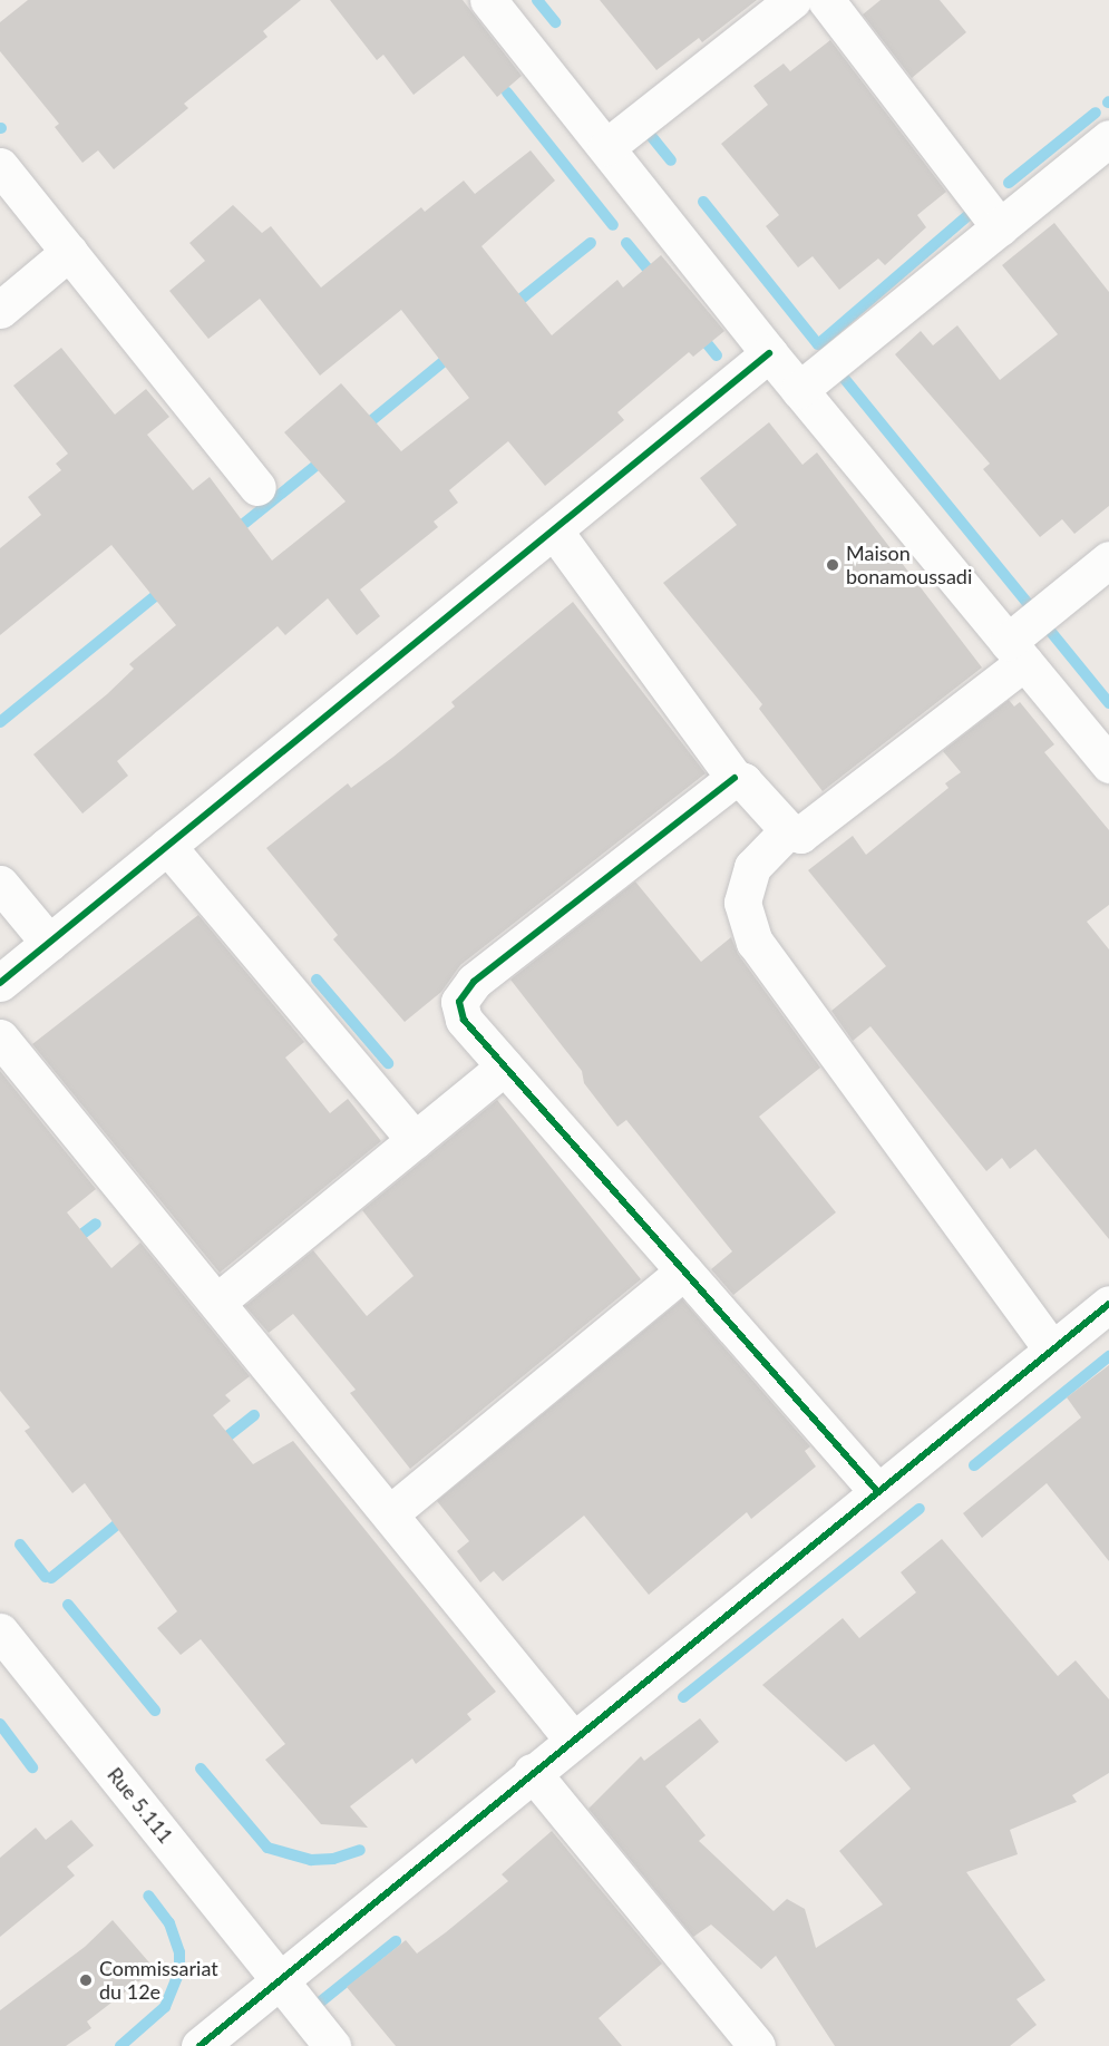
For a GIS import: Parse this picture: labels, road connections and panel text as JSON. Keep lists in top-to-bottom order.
{
  "streets": {
    "street": ["Rue 5.111"]
  },
  "places": ["Maison bonamoussadi", "Commissariat du 12e"]
}
